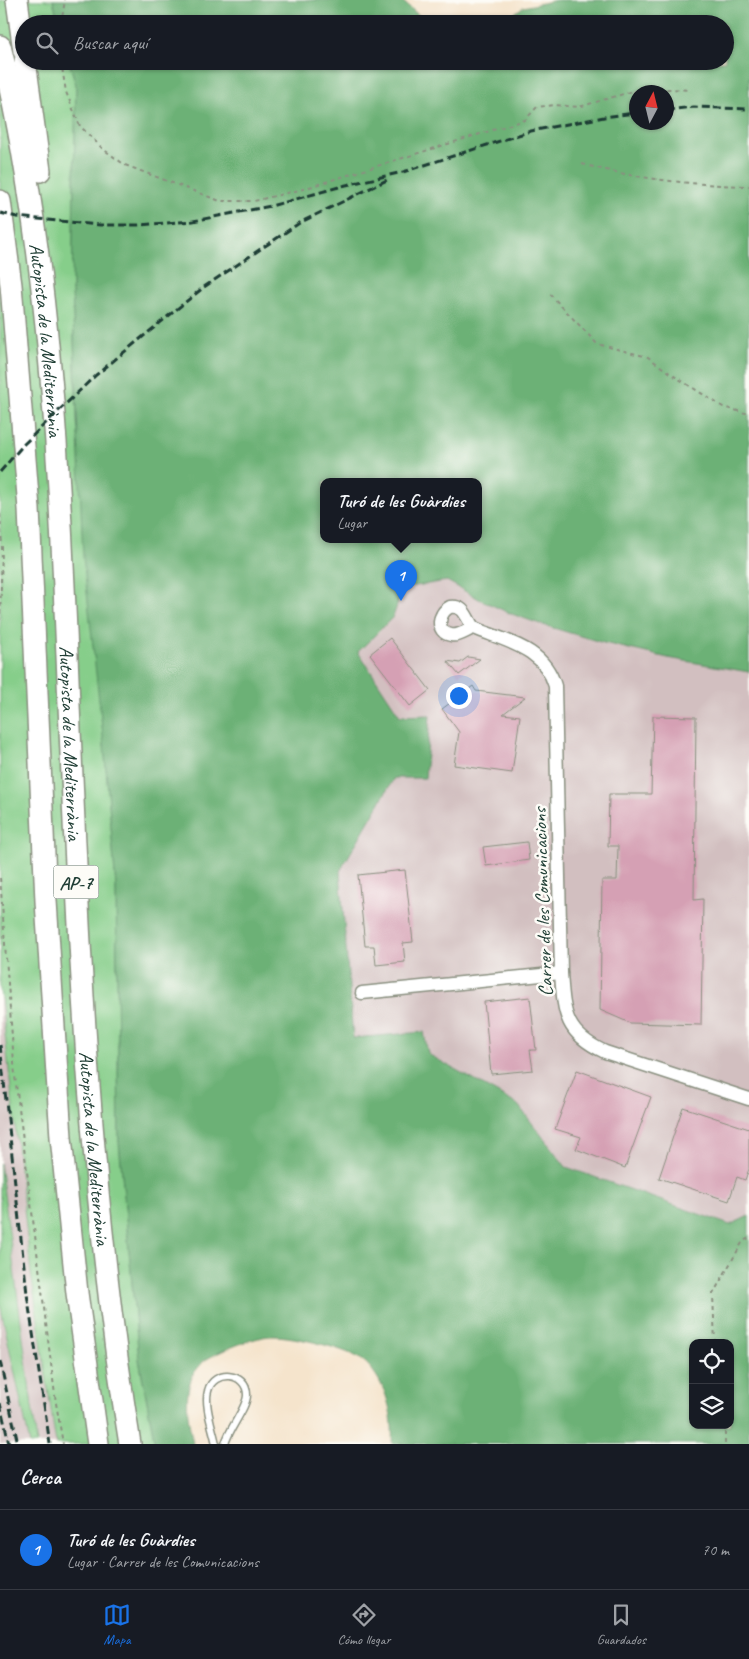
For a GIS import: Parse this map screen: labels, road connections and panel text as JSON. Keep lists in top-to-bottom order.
{
  "streets": {
    "highway": ["Autopista de la Mediterrània", "AP-7"],
    "street": ["Carrer de les Comunicacions"]
  },
  "north": "top",
  "page": {
    "search": "Buscar aquí",
    "popup": ["Turó de les Guàrdies", "Lugar"],
    "pins": "1",
    "heading": "Cerca",
    "list": [
      {
        "mark": "1",
        "name": "Turó de les Guàrdies",
        "note": "Lugar · Carrer de les Comunicacions",
        "value": "70 m"
      }
    ],
    "nav": ["Mapa", "Cómo llegar", "Guardados"]
  }
}
